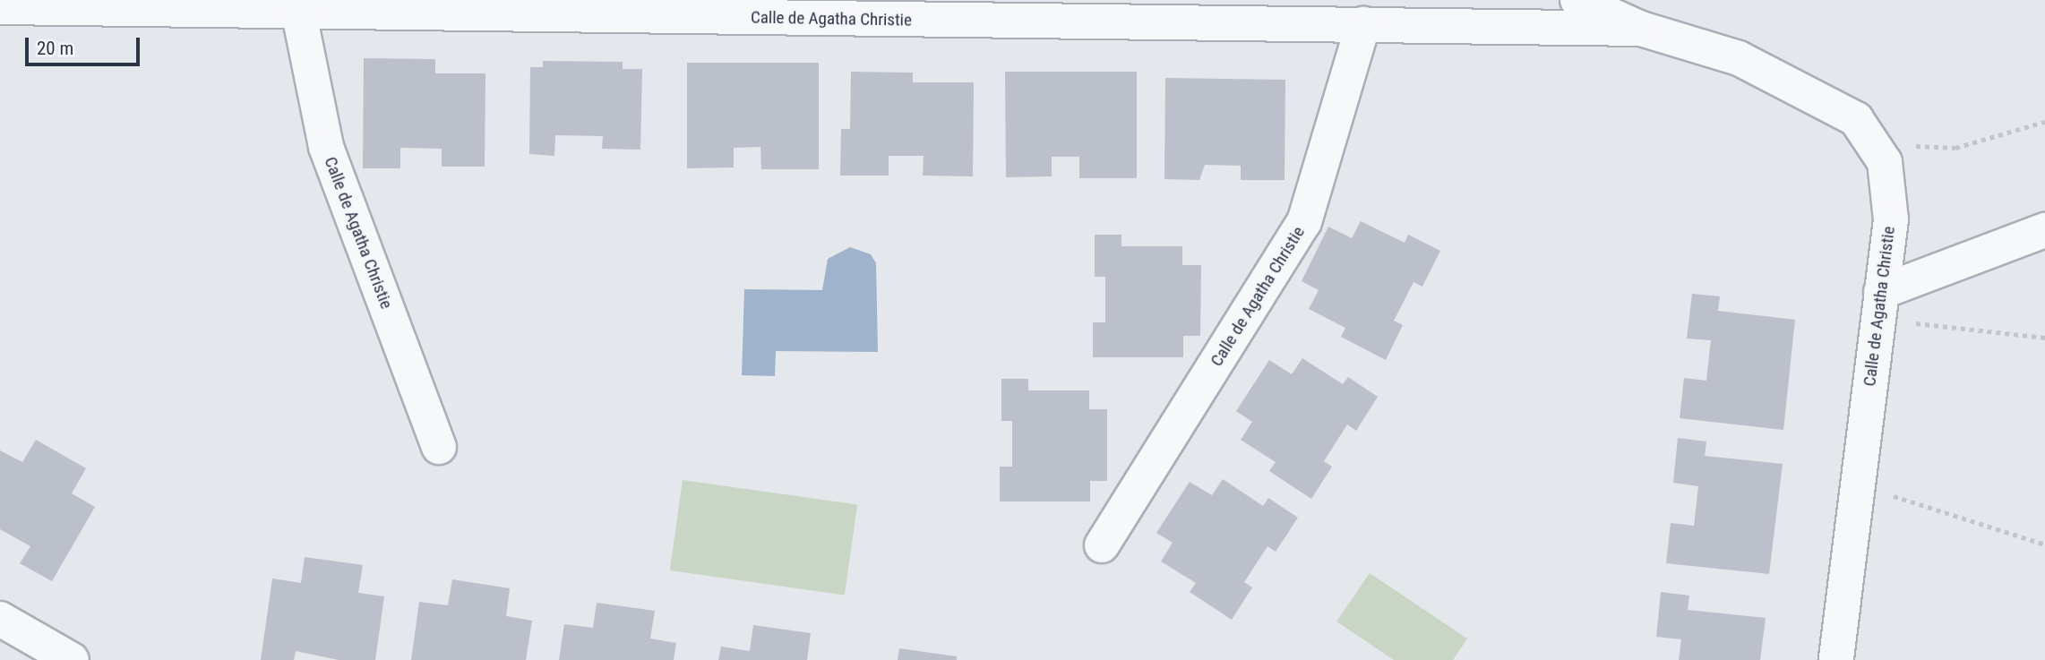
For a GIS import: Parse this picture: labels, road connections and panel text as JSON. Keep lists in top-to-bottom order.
{
  "streets": {
    "street": ["Calle de Agatha Christie"]
  },
  "scale_bar": "20 m"
}
